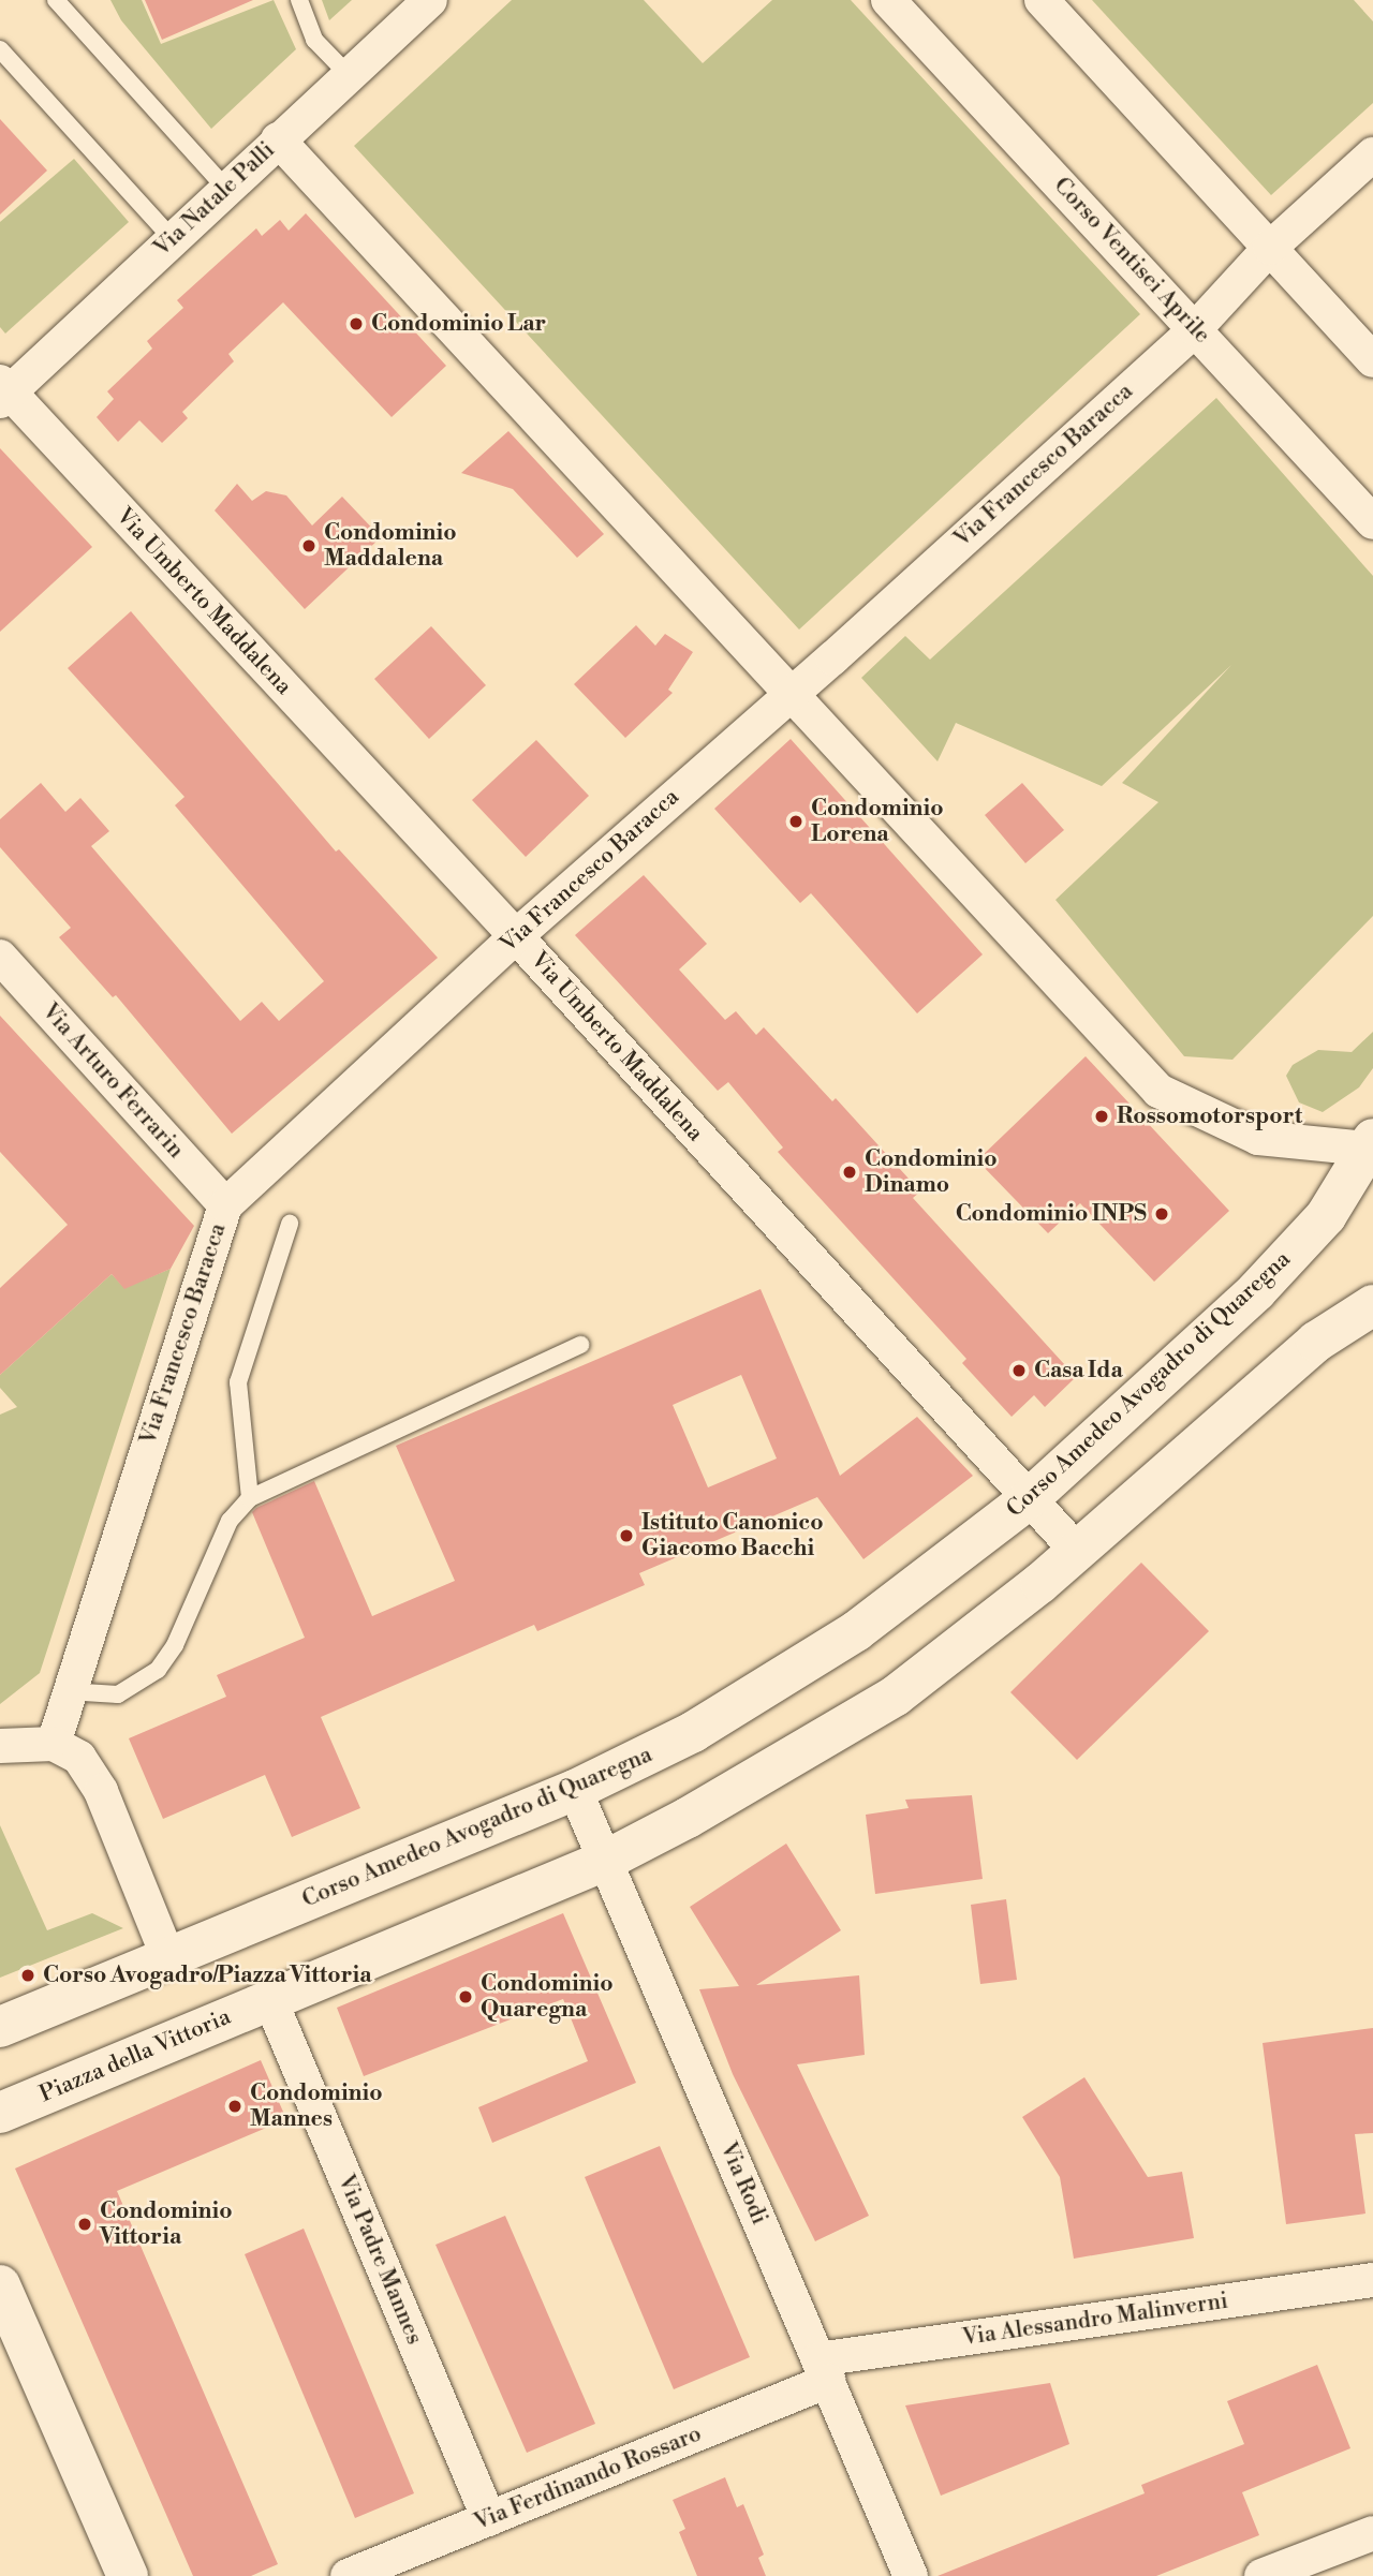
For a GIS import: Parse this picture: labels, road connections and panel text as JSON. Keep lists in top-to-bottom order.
{
  "streets": {
    "main road": ["Corso Amedeo Avogadro di Quaregna", "Piazza della Vittoria"],
    "street": [
      "Via Natale Palli",
      "Corso Ventisei Aprile",
      "Via Francesco Baracca",
      "Via Umberto Maddalena",
      "Via Arturo Ferrarin",
      "Via Rodi",
      "Via Padre Mannes",
      "Via Alessandro Malinverni",
      "Via Ferdinando Rossaro"
    ]
  },
  "crossings": [
    ["Via Natale Palli", "Via Umberto Maddalena"],
    ["Corso Ventisei Aprile", "Via Francesco Baracca"],
    ["Via Francesco Baracca", "Via Umberto Maddalena"],
    ["Via Francesco Baracca", "Via Arturo Ferrarin"],
    ["Via Umberto Maddalena", "Corso Amedeo Avogadro di Quaregna"],
    ["Corso Amedeo Avogadro di Quaregna", "Via Rodi"],
    ["Piazza della Vittoria", "Via Padre Mannes"],
    ["Via Rodi", "Via Alessandro Malinverni"],
    ["Via Rodi", "Via Ferdinando Rossaro"],
    ["Via Padre Mannes", "Via Ferdinando Rossaro"],
    ["Via Alessandro Malinverni", "Via Ferdinando Rossaro"]
  ],
  "places": [
    "Condominio Lar",
    "Condominio Maddalena",
    "Condominio Lorena",
    "Rossomotorsport",
    "Condominio Dinamo",
    "Condominio INPS",
    "Casa Ida",
    "Istituto Canonico Giacomo Bacchi",
    "Corso Avogadro/Piazza Vittoria",
    "Condominio Quaregna",
    "Condominio Mannes",
    "Condominio Vittoria"
  ]
}
